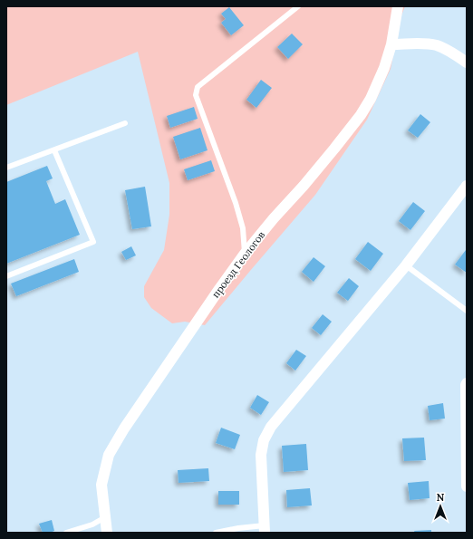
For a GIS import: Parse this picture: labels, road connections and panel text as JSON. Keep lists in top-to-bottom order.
{
  "streets": {
    "street": ["проезд Геологов"]
  },
  "north": "top"
}
